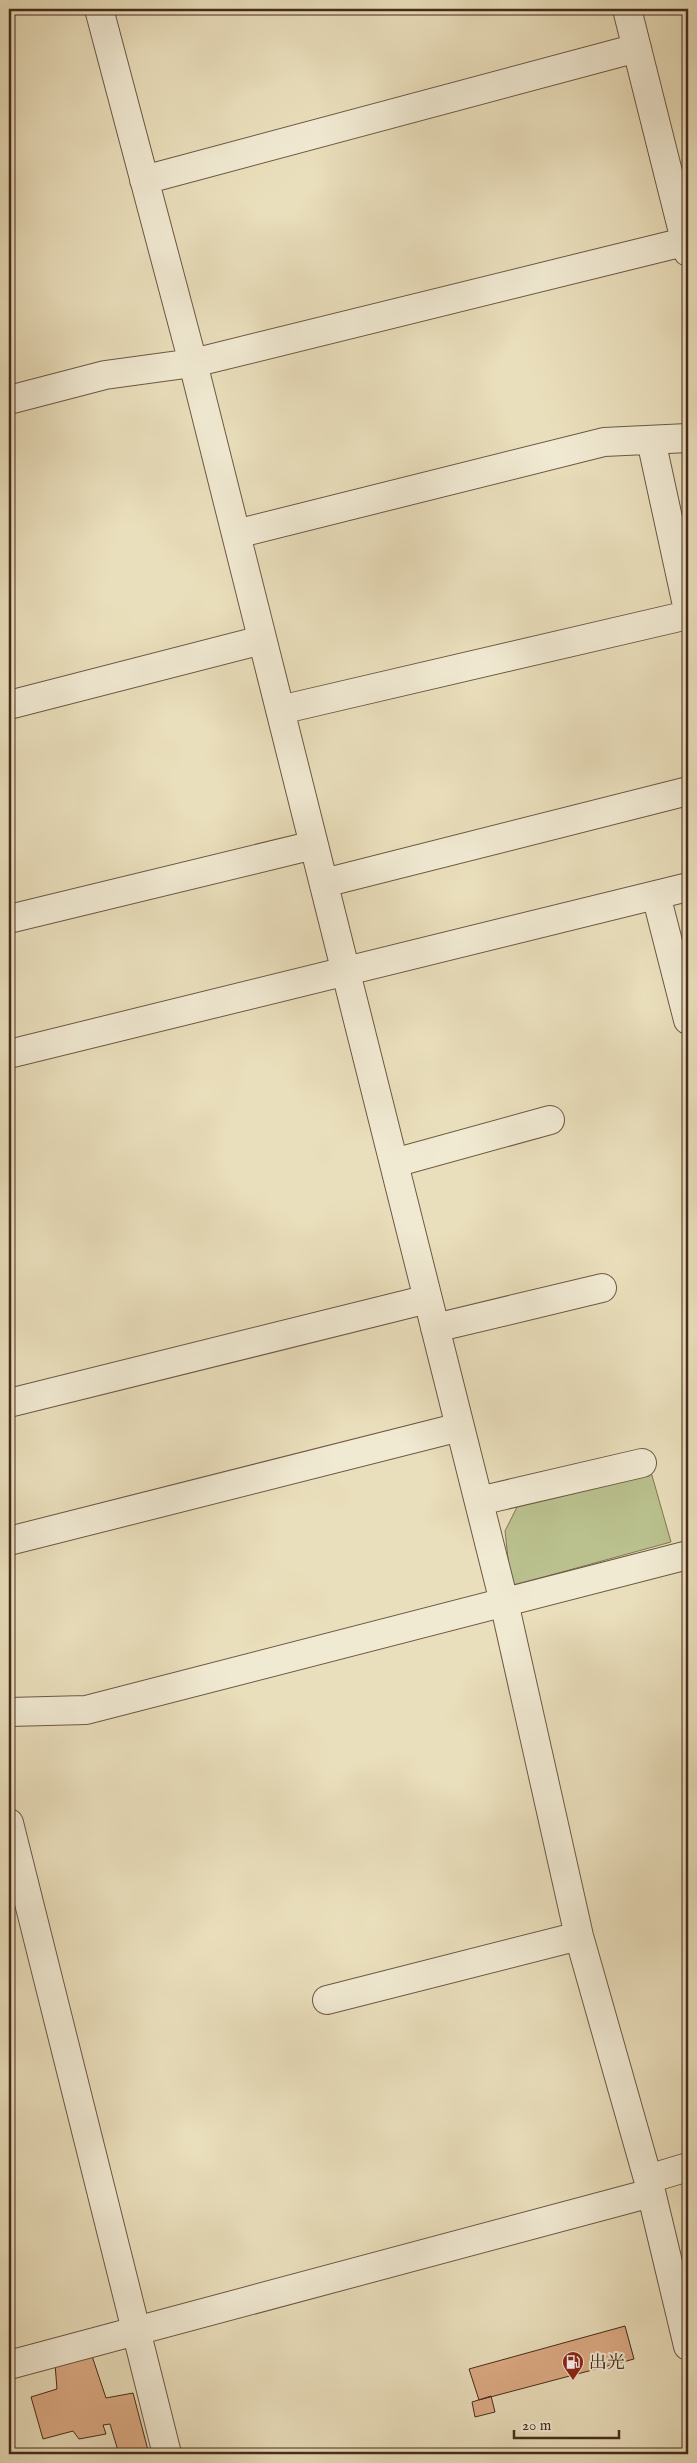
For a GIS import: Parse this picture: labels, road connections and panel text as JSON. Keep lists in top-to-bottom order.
{
  "places": {
    "fuel station": ["出光"]
  },
  "scale_bar": "20 m"
}
